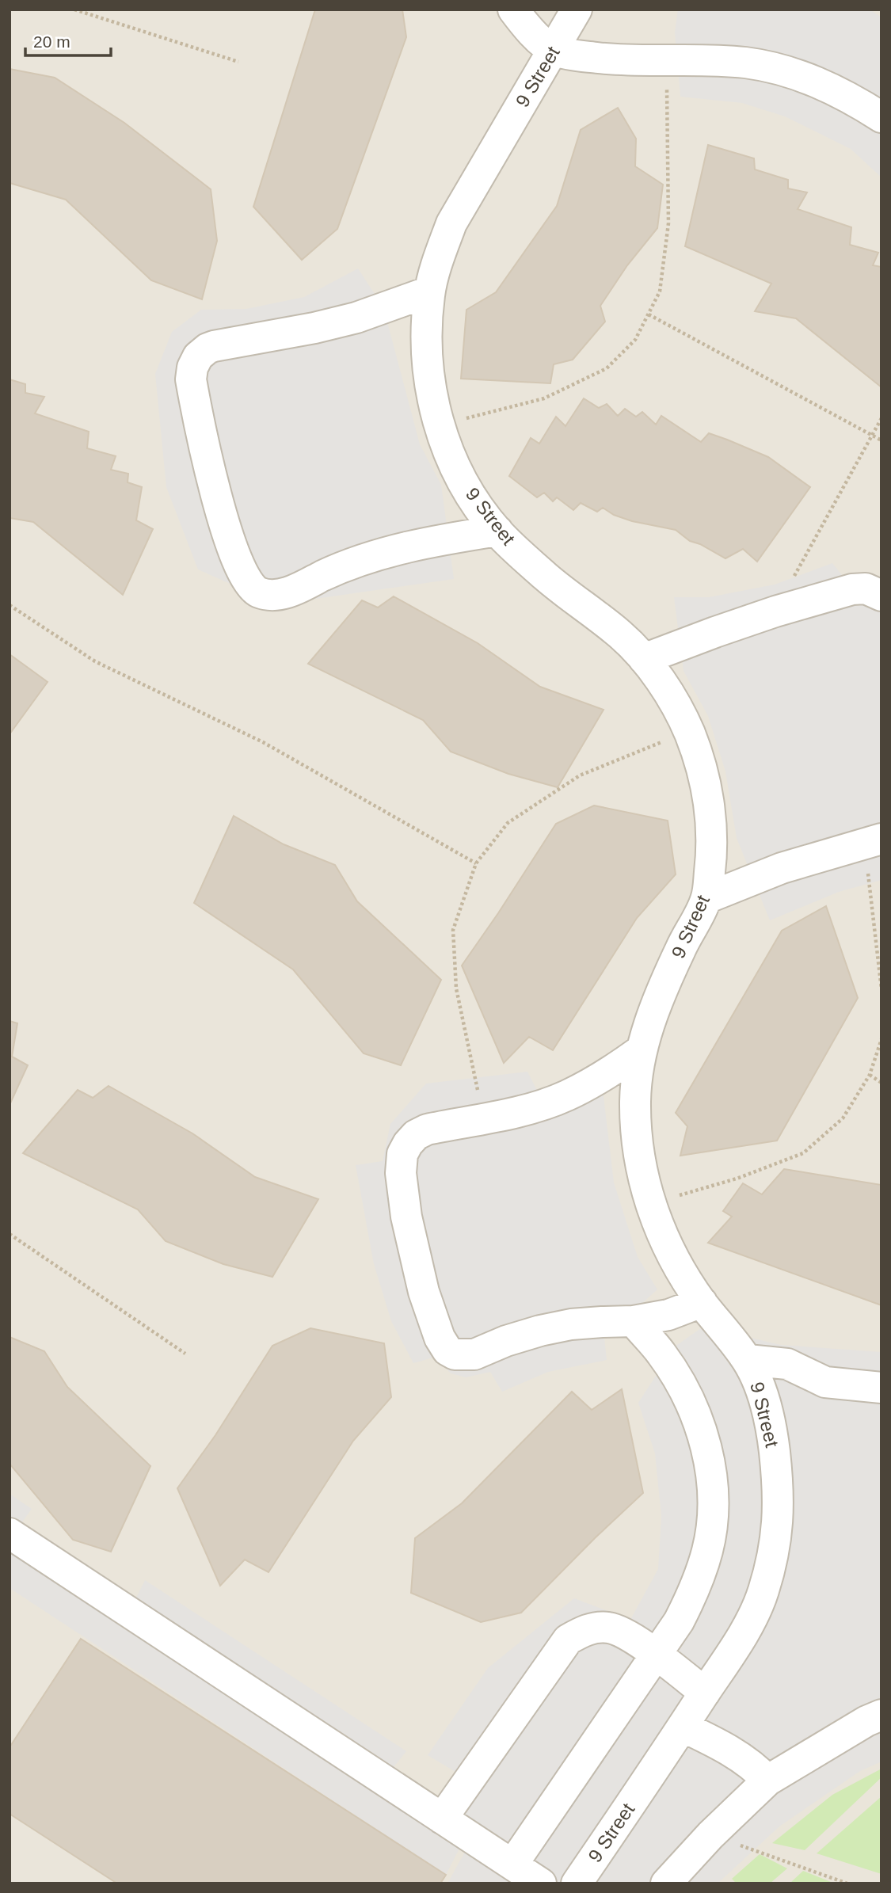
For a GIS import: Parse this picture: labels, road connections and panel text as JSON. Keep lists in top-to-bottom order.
{
  "streets": {
    "street": ["9 Street"]
  },
  "scale_bar": "20 m"
}
